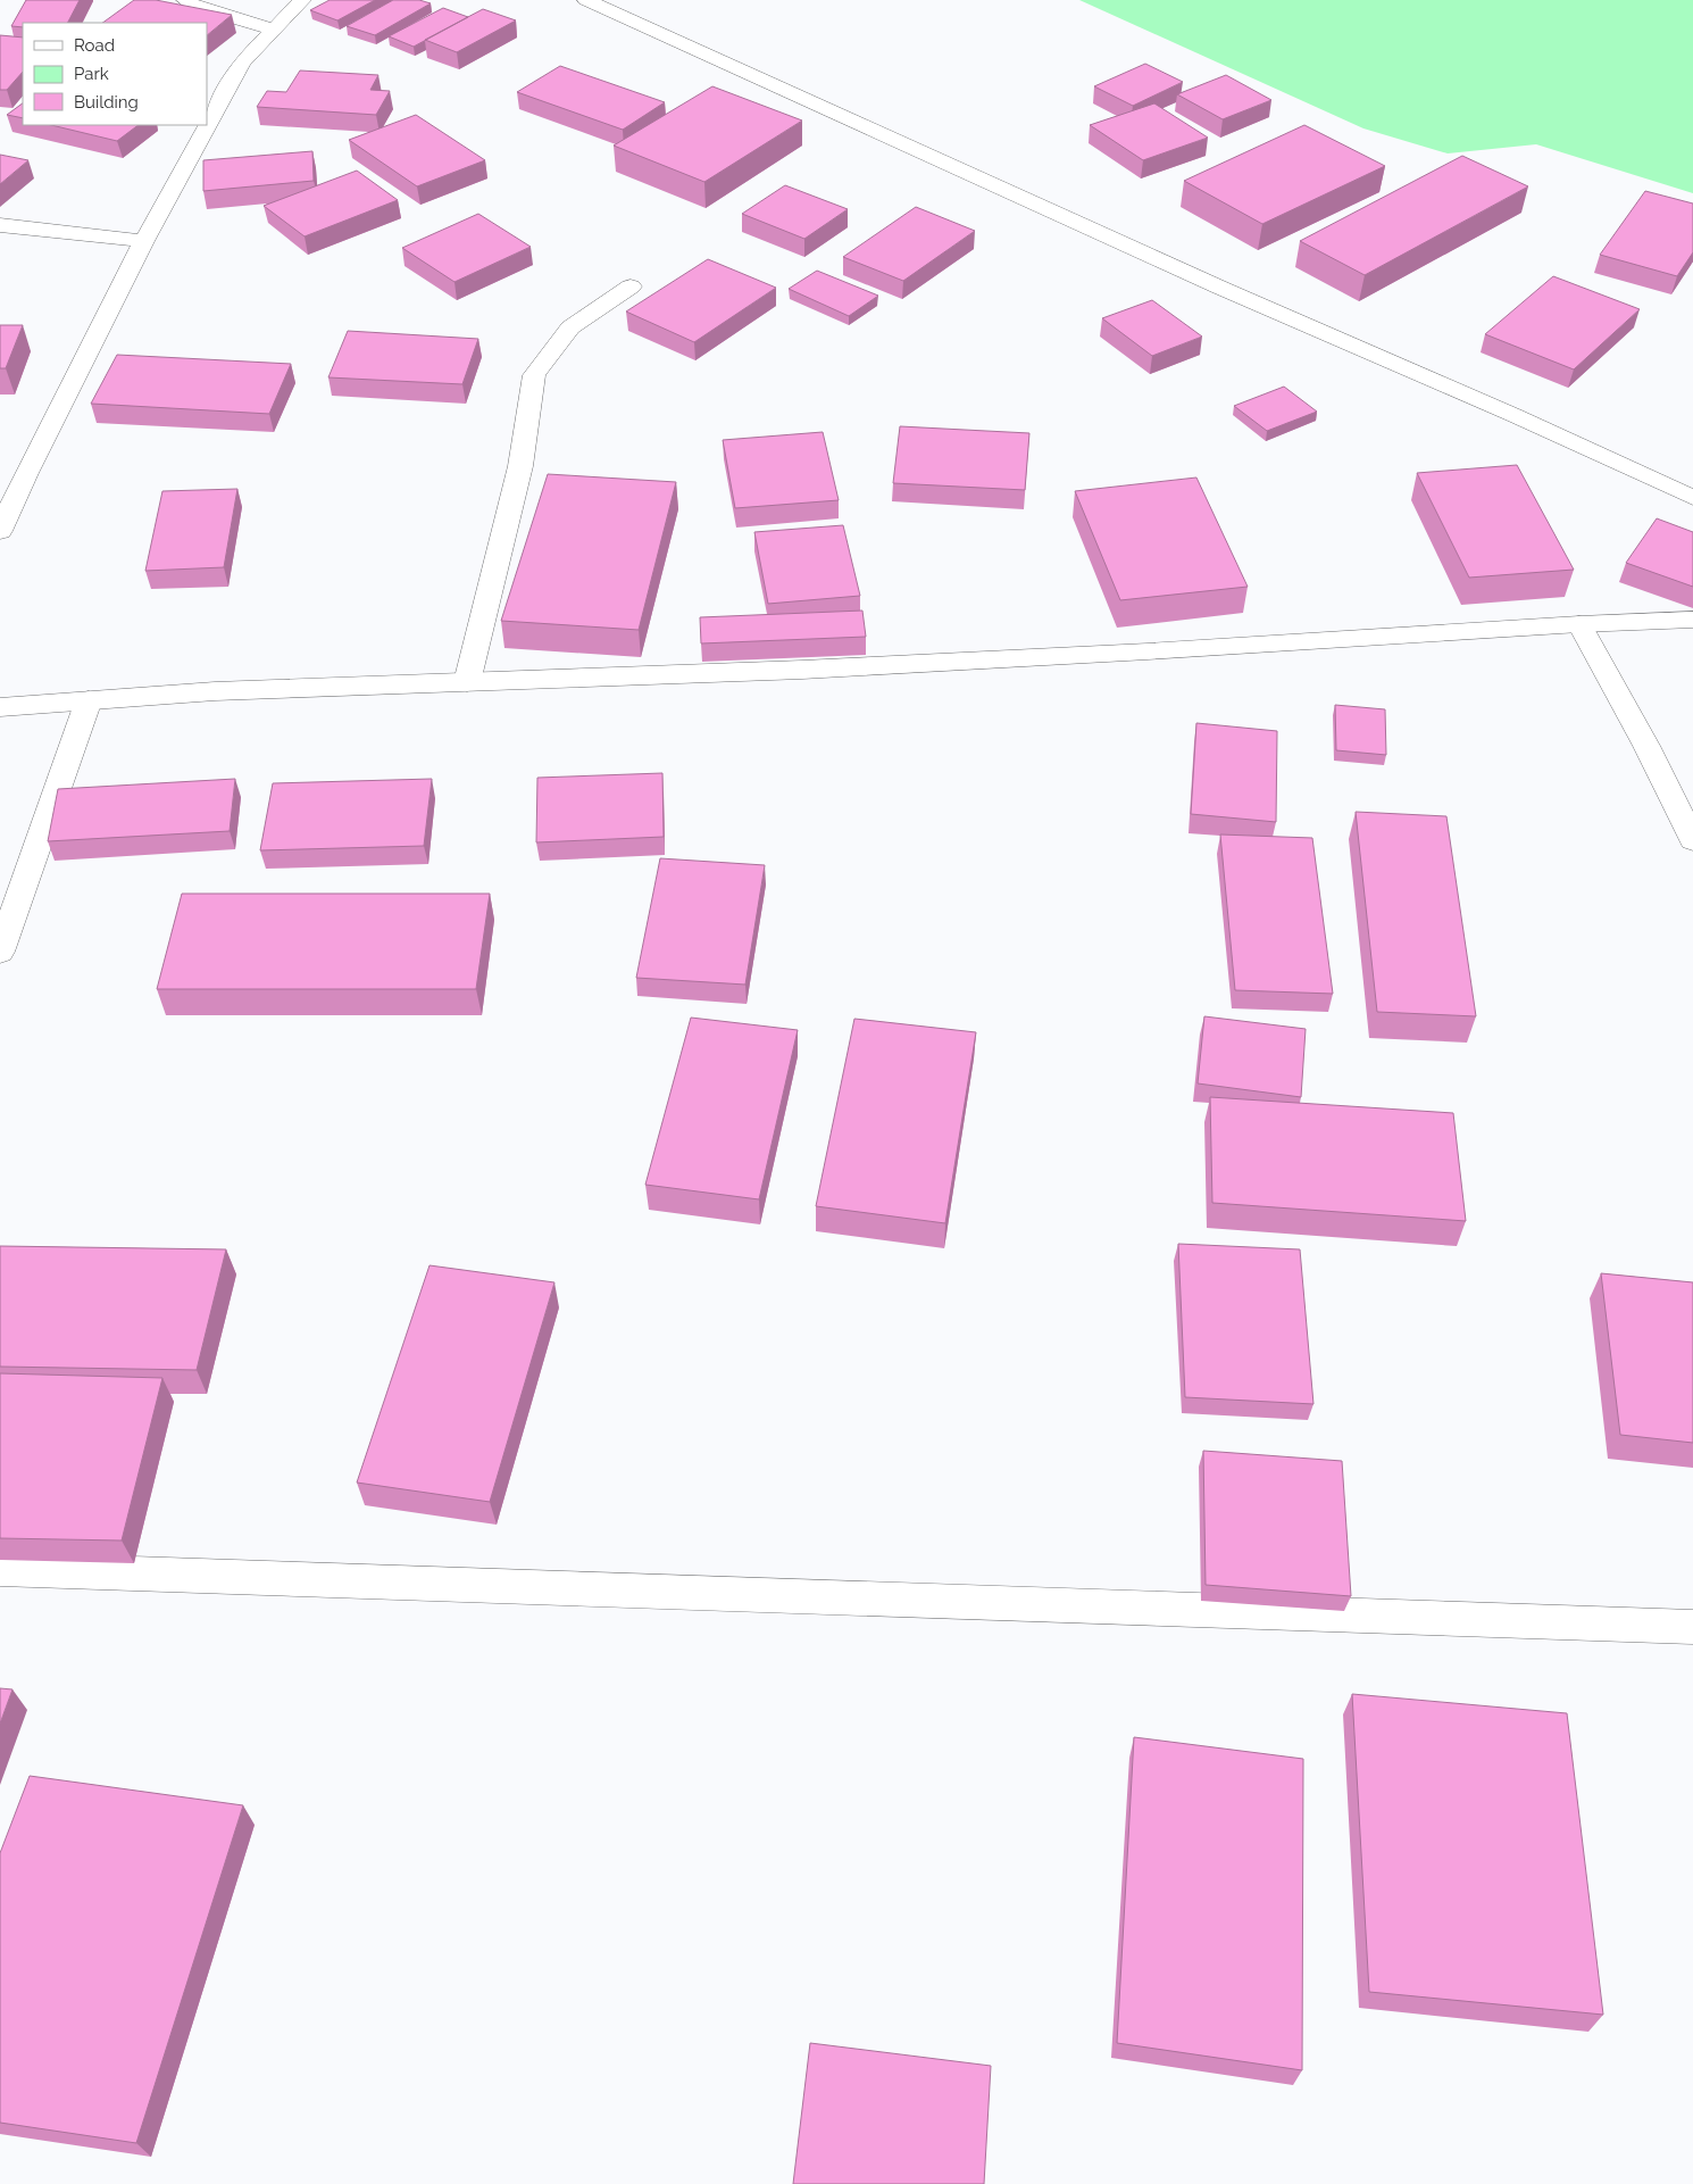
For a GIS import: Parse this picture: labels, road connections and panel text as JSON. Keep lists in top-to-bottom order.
{
  "legend": ["Road", "Park", "Building"]
}
